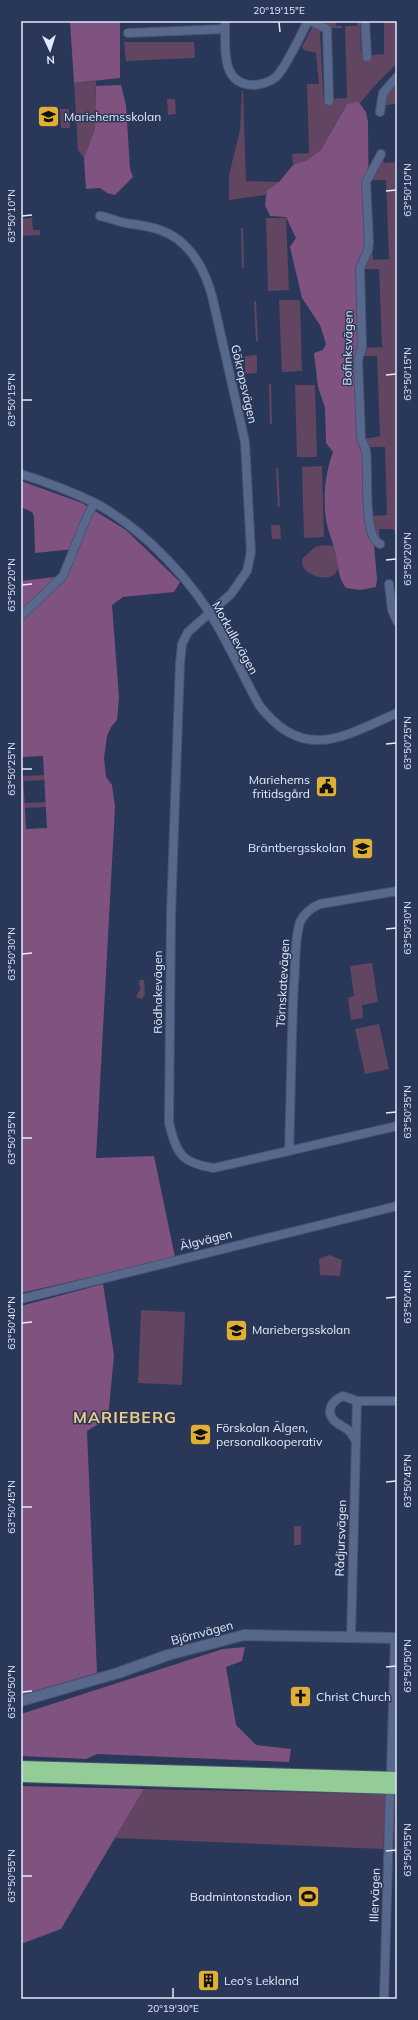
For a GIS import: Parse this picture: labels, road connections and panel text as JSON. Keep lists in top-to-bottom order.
{
  "streets": {
    "street": [
      "Bofinksvägen",
      "Gökropsvägen",
      "Morkullevägen",
      "Törnskatevägen",
      "Rödhakevägen",
      "Älgvägen",
      "Rådjursvägen",
      "Björnvägen",
      "Illervägen"
    ]
  },
  "crossings": [
    ["Gökropsvägen", "Morkullevägen"],
    ["Gökropsvägen", "Rödhakevägen"],
    ["Morkullevägen", "Rödhakevägen"],
    ["Törnskatevägen", "Rödhakevägen"],
    ["Rådjursvägen", "Björnvägen"]
  ],
  "districts": ["MARIEBERG"],
  "places": {
    "school or university": [
      "Mariehemsskolan",
      "Bräntbergsskolan",
      "Mariebergsskolan",
      "Förskolan Älgen, personalkooperativ"
    ],
    "public building": ["Mariehems fritidsgård"],
    "church": ["Christ Church"],
    "sports": ["Badmintonstadion"],
    "building": ["Leo's Lekland"]
  },
  "north": "bottom",
  "coordinates": [
    "20°19'15\"E",
    "63°50'10\"N",
    "63°50'15\"N",
    "63°50'20\"N",
    "63°50'25\"N",
    "63°50'30\"N",
    "63°50'35\"N",
    "63°50'40\"N",
    "63°50'45\"N",
    "63°50'50\"N",
    "63°50'55\"N",
    "20°19'30\"E"
  ]
}
